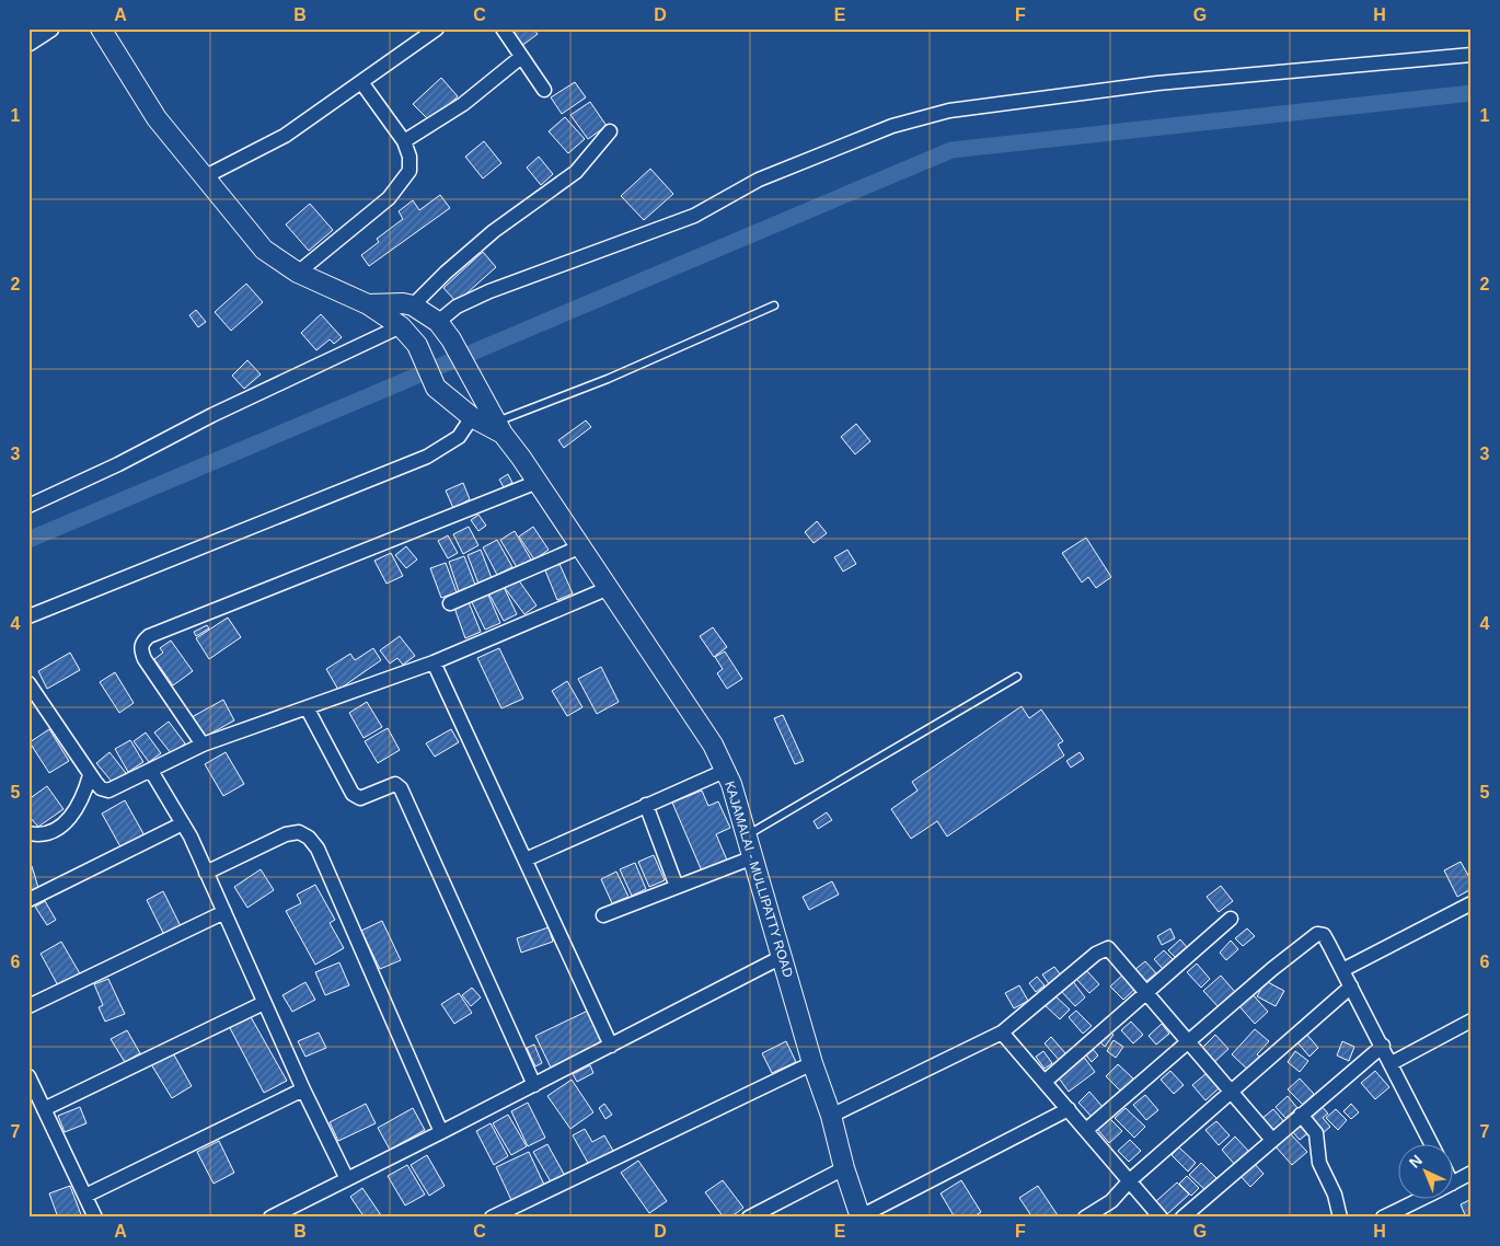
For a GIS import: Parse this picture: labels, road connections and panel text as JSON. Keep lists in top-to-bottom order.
{
  "streets": {
    "main road": ["KAJAMALAI - MULLIPATTY ROAD"]
  },
  "north": "top left",
  "grid": {
    "columns": [
      "A",
      "B",
      "C",
      "D",
      "E",
      "F",
      "G",
      "H"
    ],
    "rows": [
      "1",
      "2",
      "3",
      "4",
      "5",
      "6",
      "7"
    ]
  }
}
